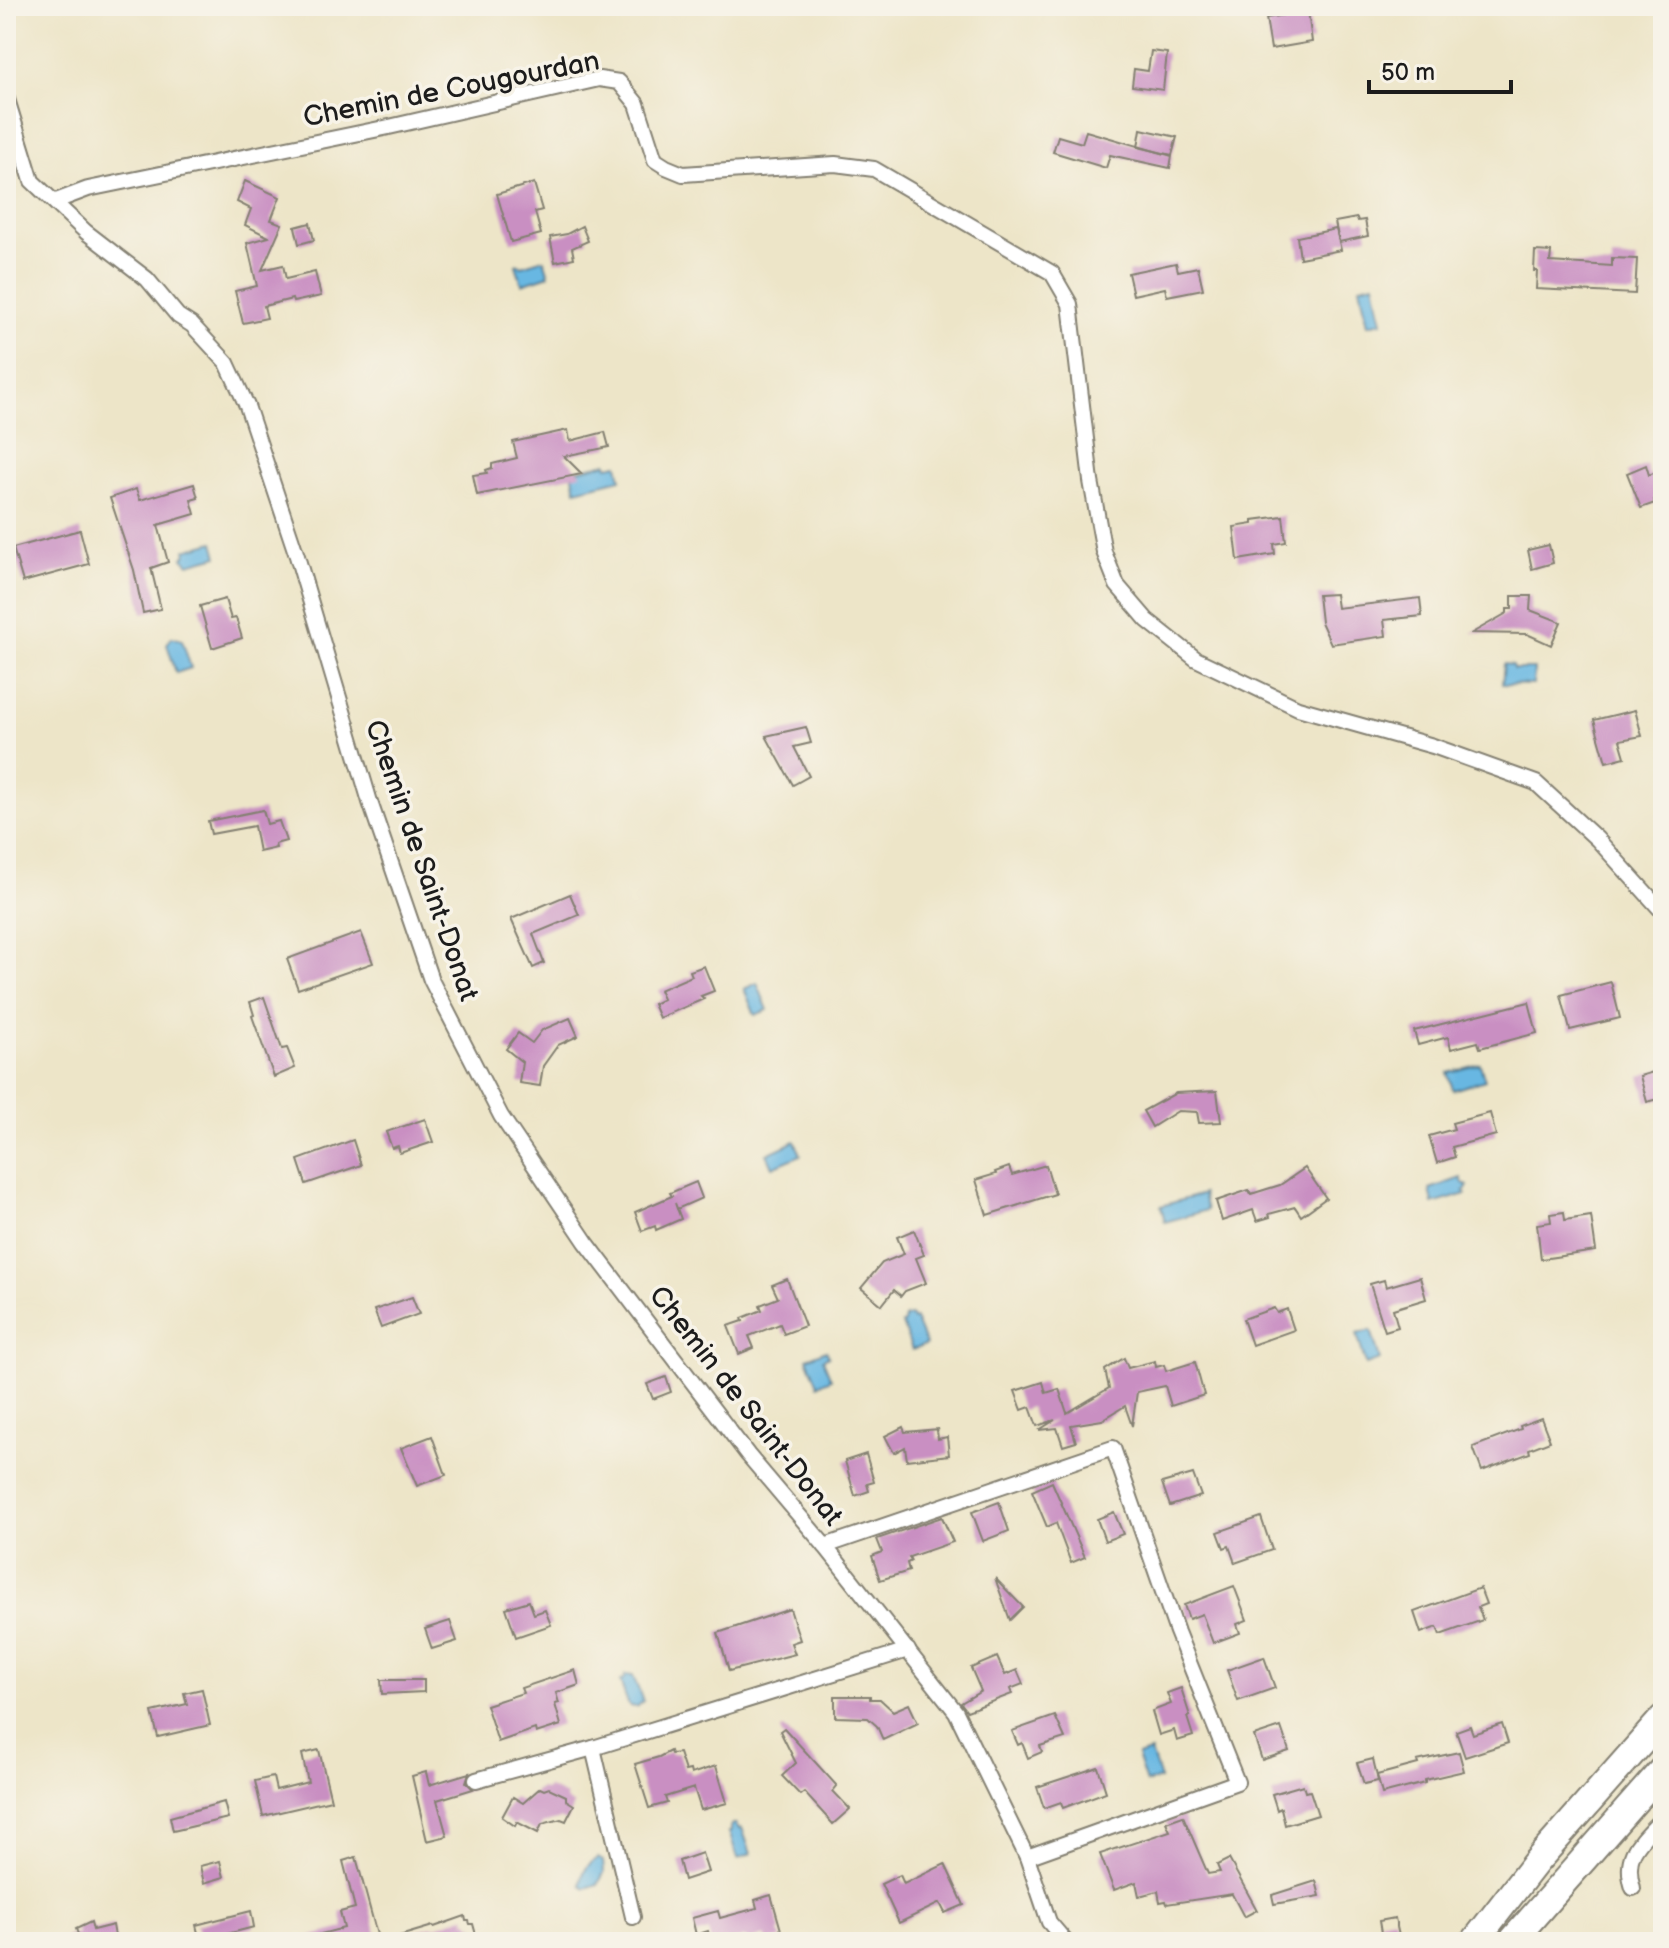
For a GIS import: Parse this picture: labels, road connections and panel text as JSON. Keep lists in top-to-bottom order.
{
  "streets": {
    "street": ["Chemin de Cougourdan", "Chemin de Saint-Donat"]
  },
  "crossings": [
    ["Chemin de Cougourdan", "Chemin de Saint-Donat"]
  ],
  "scale_bar": "50 m"
}
